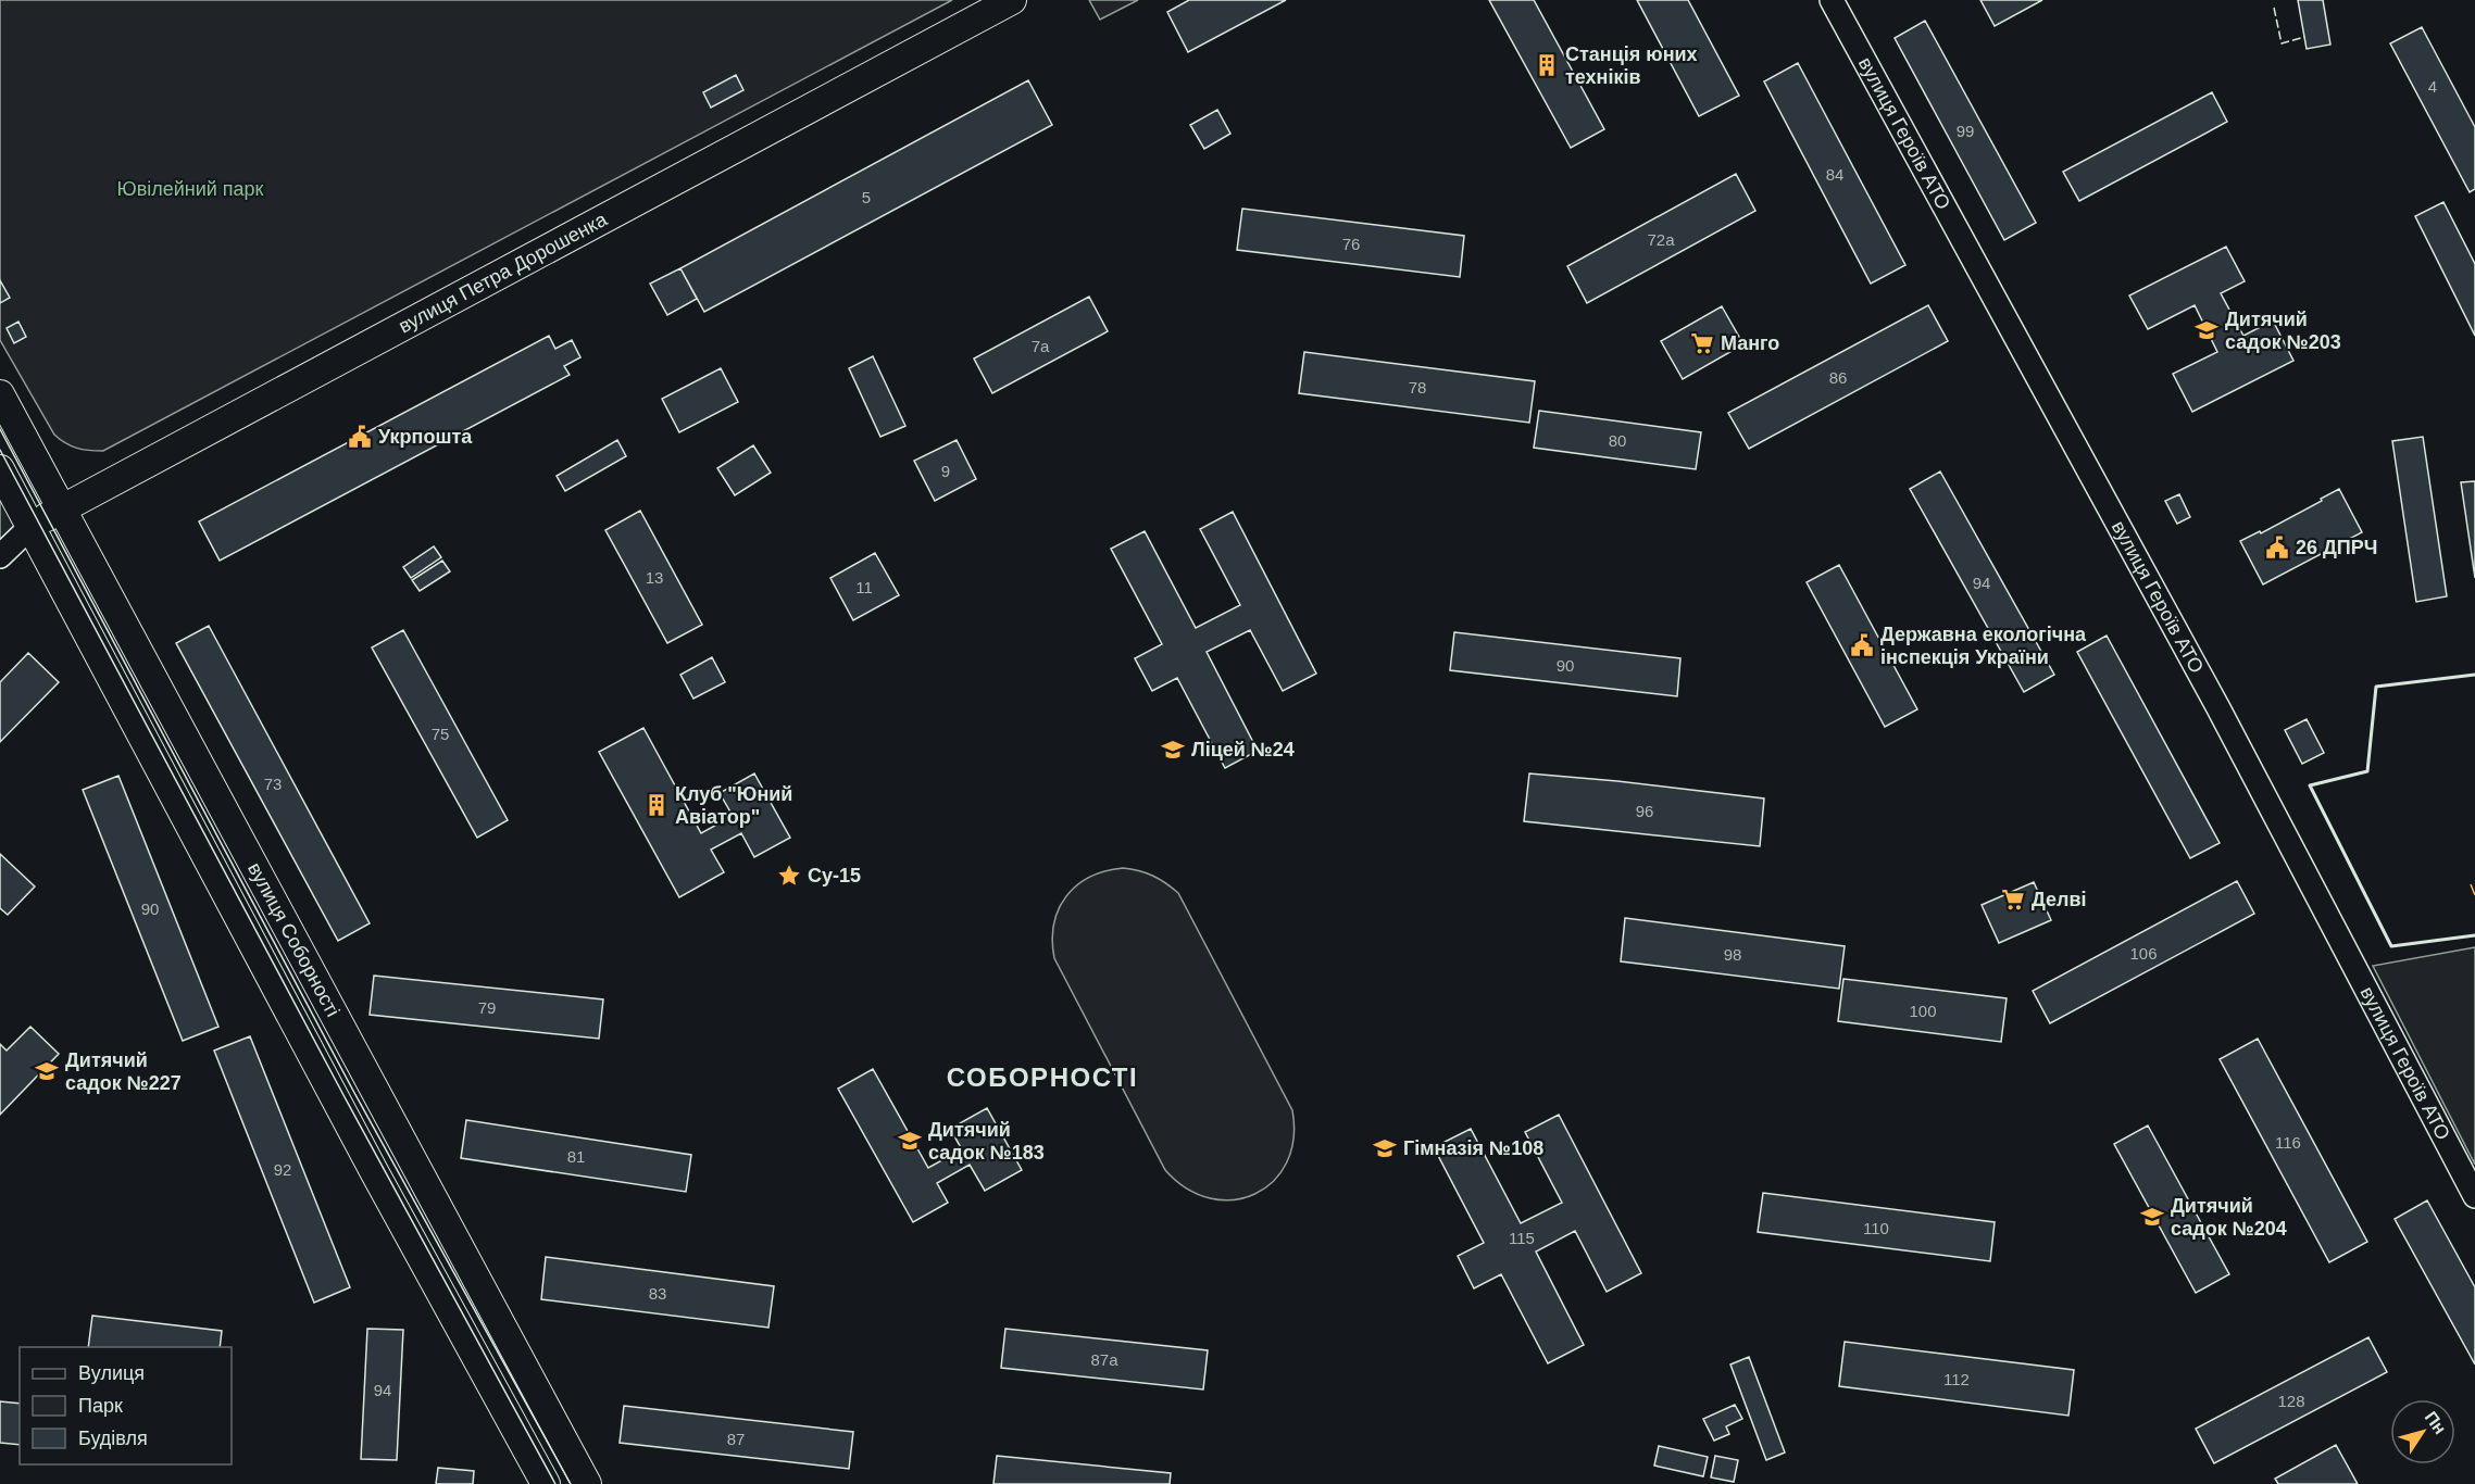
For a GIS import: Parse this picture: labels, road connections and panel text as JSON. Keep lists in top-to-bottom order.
{
  "streets": {
    "main road": ["вулиця Петра Дорошенка", "вулиця Соборності"],
    "street": ["вулиця Героїв АТО"]
  },
  "crossings": [
    ["вулиця Петра Дорошенка", "вулиця Соборності"]
  ],
  "districts": ["СОБОРНОСТІ"],
  "parks": ["Ювілейний парк"],
  "places": {
    "building": ["Станція юних техніків", "Клуб \"Юний Авіатор\""],
    "school or university": [
      "Дитячий садок №203",
      "Ліцей №24",
      "Дитячий садок №227",
      "Дитячий садок №183",
      "Гімназія №108",
      "Дитячий садок №204"
    ],
    "supermarket": ["Манго", "Делві"],
    "public building": ["Укрпошта", "26 ДПРЧ", "Державна екологічна інспекція України"],
    "place": ["Су-15"]
  },
  "house_numbers": [
    "4",
    "99",
    "84",
    "5",
    "72а",
    "76",
    "7а",
    "86",
    "78",
    "80",
    "9",
    "13",
    "94",
    "11",
    "90",
    "75",
    "73",
    "96",
    "90",
    "106",
    "98",
    "79",
    "100",
    "116",
    "81",
    "92",
    "110",
    "115",
    "83",
    "87а",
    "112",
    "94",
    "128",
    "87"
  ],
  "legend": ["Вулиця", "Парк", "Будівля"],
  "north": "top right"
}
